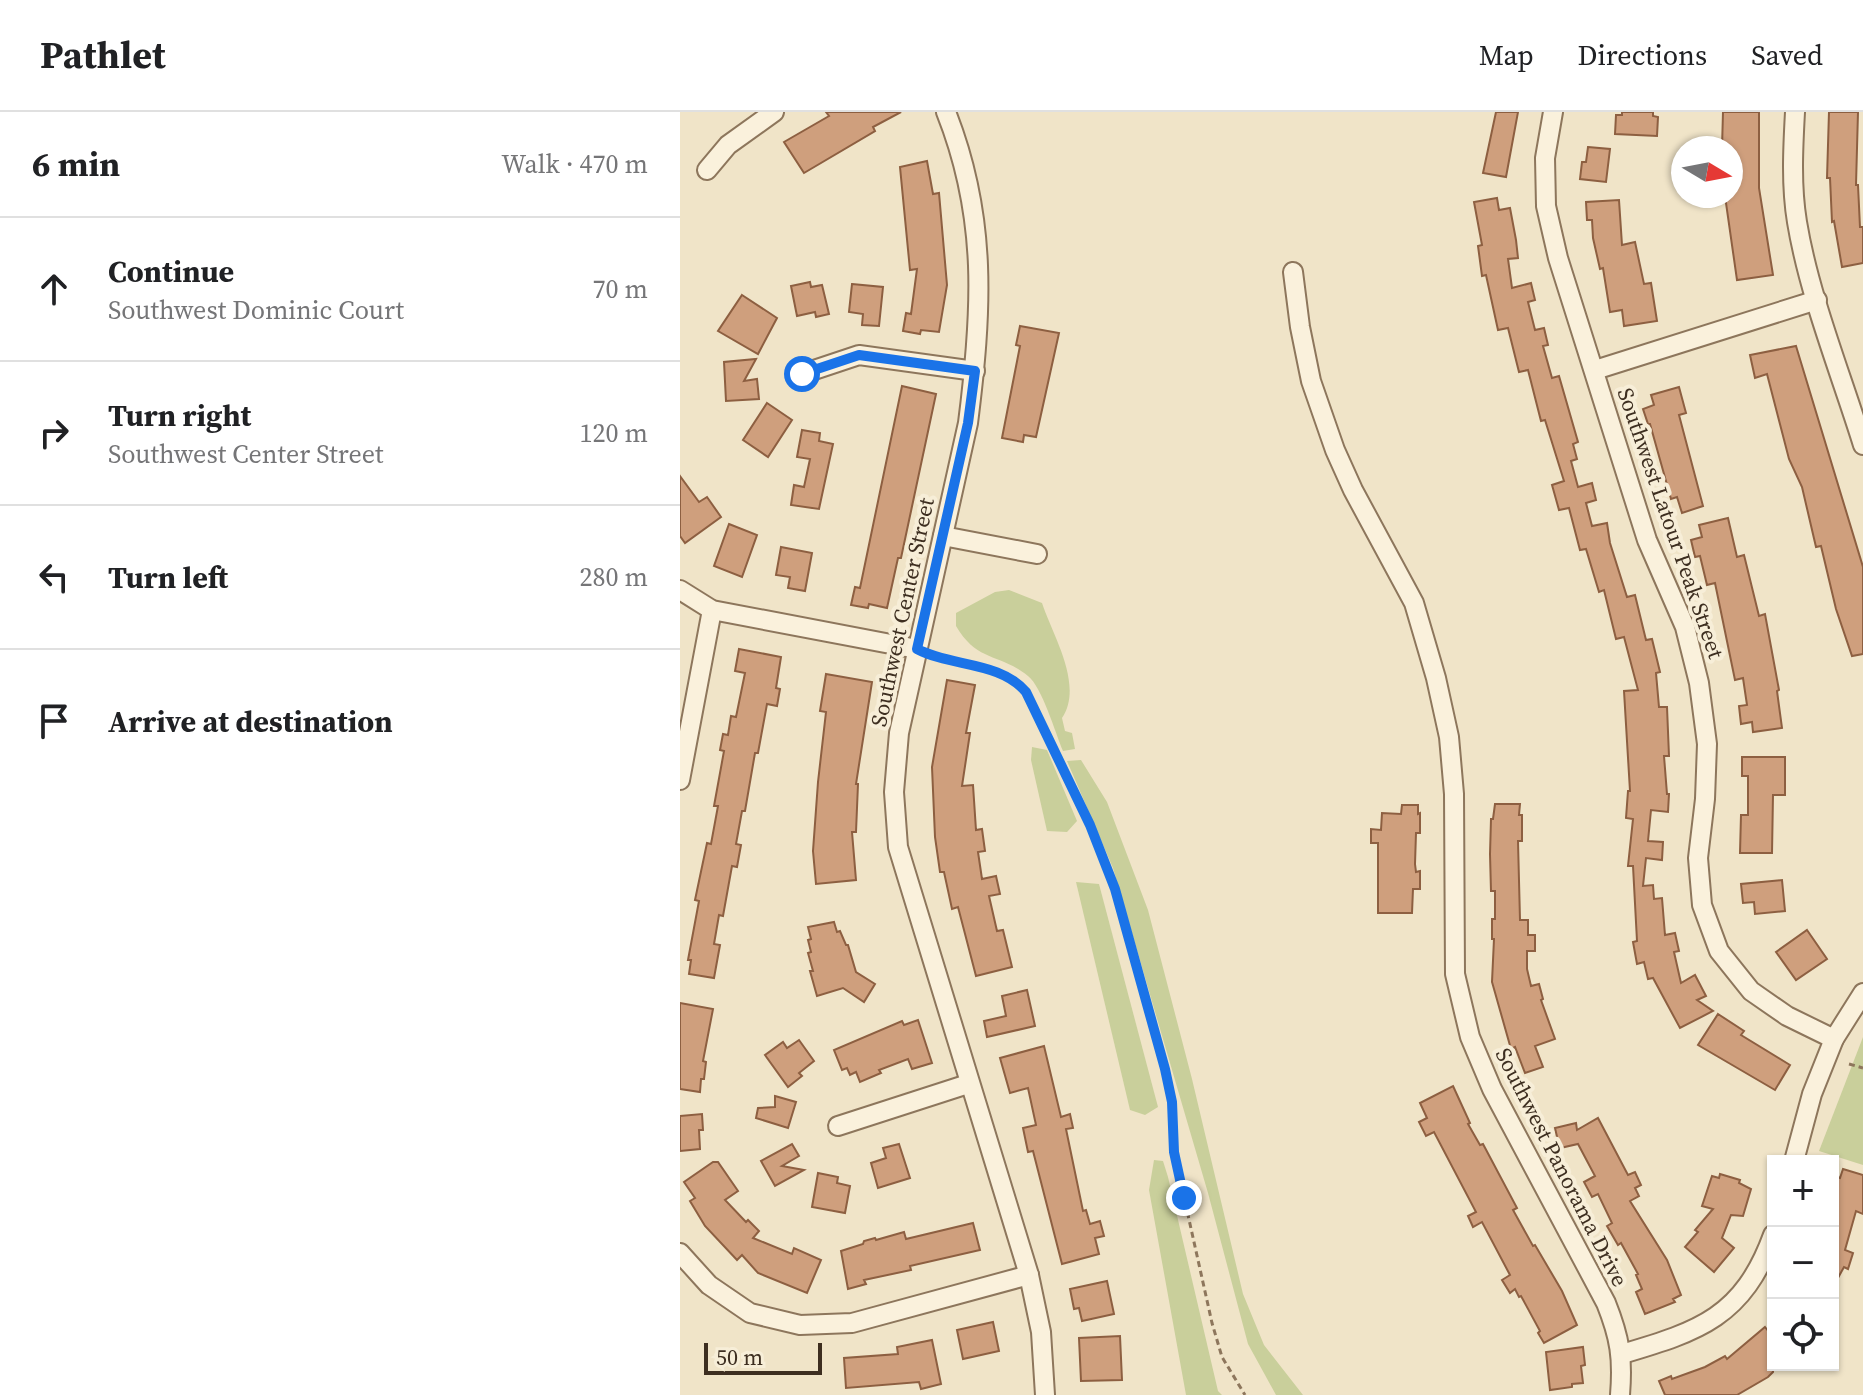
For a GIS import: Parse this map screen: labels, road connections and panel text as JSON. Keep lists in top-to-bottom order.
{
  "streets": {
    "street": ["Southwest Latour Peak Street", "Southwest Center Street", "Southwest Panorama Drive"]
  },
  "scale_bar": "50 m",
  "north": "right",
  "page": {
    "header": "Pathlet",
    "nav": ["Map", "Directions", "Saved"],
    "heading": ["6 min", "Walk · 470 m"],
    "list": [
      ["Continue", "Southwest Dominic Court", "70 m"],
      ["Turn right", "Southwest Center Street", "120 m"],
      ["Turn left", "280 m"],
      "Arrive at destination"
    ],
    "map_buttons": ["+", "−"],
    "scale": "50 m"
  }
}
